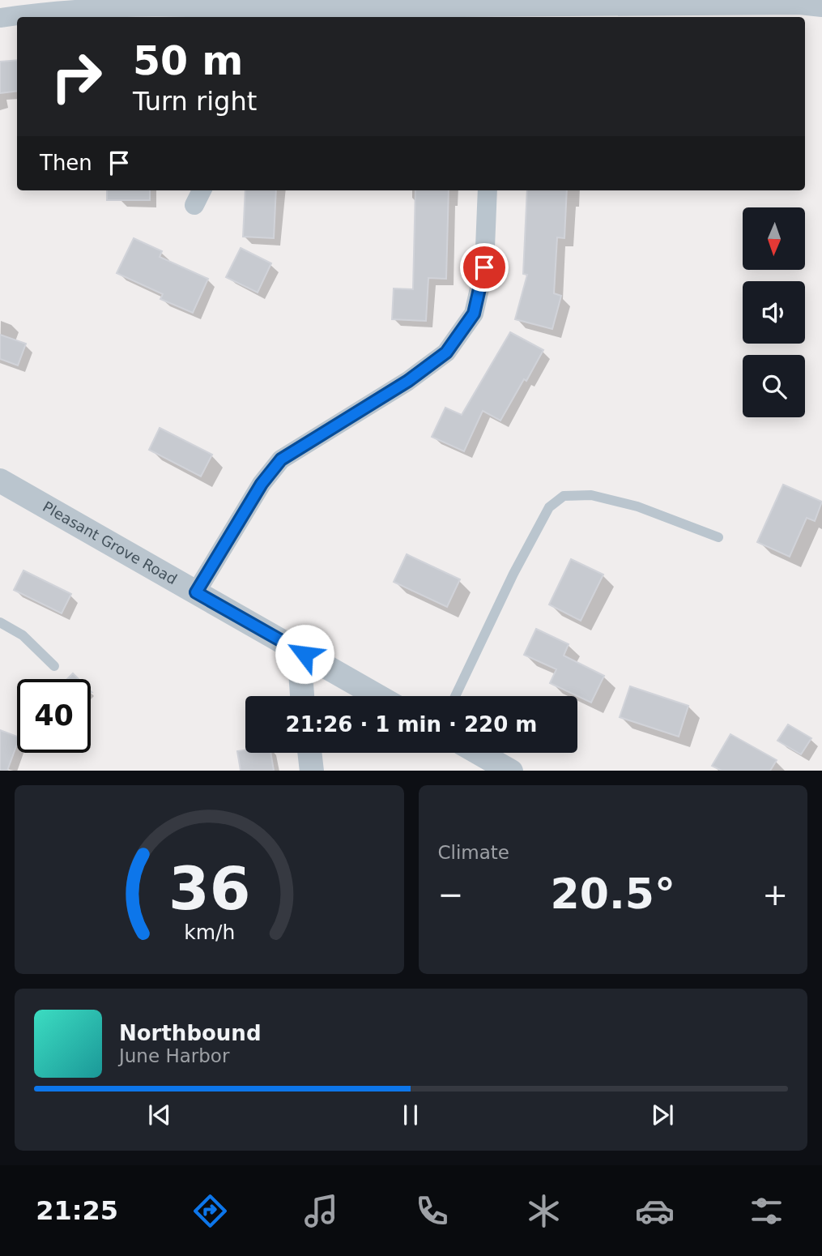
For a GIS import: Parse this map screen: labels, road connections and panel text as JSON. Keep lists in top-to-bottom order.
{
  "streets": {
    "street": ["Pleasant Grove Road"]
  },
  "north": "bottom",
  "page": {
    "turn": ["50 m", "Turn right"],
    "then": "Then",
    "limit": "40",
    "trip": "21:26 · 1 min · 220 m",
    "tile": "Climate",
    "heat": ["−", "20.5°", "+"],
    "song": ["Northbound", "June Harbor"],
    "tabs": "21:25",
    "gauge": ["36", "km/h"]
  }
}
